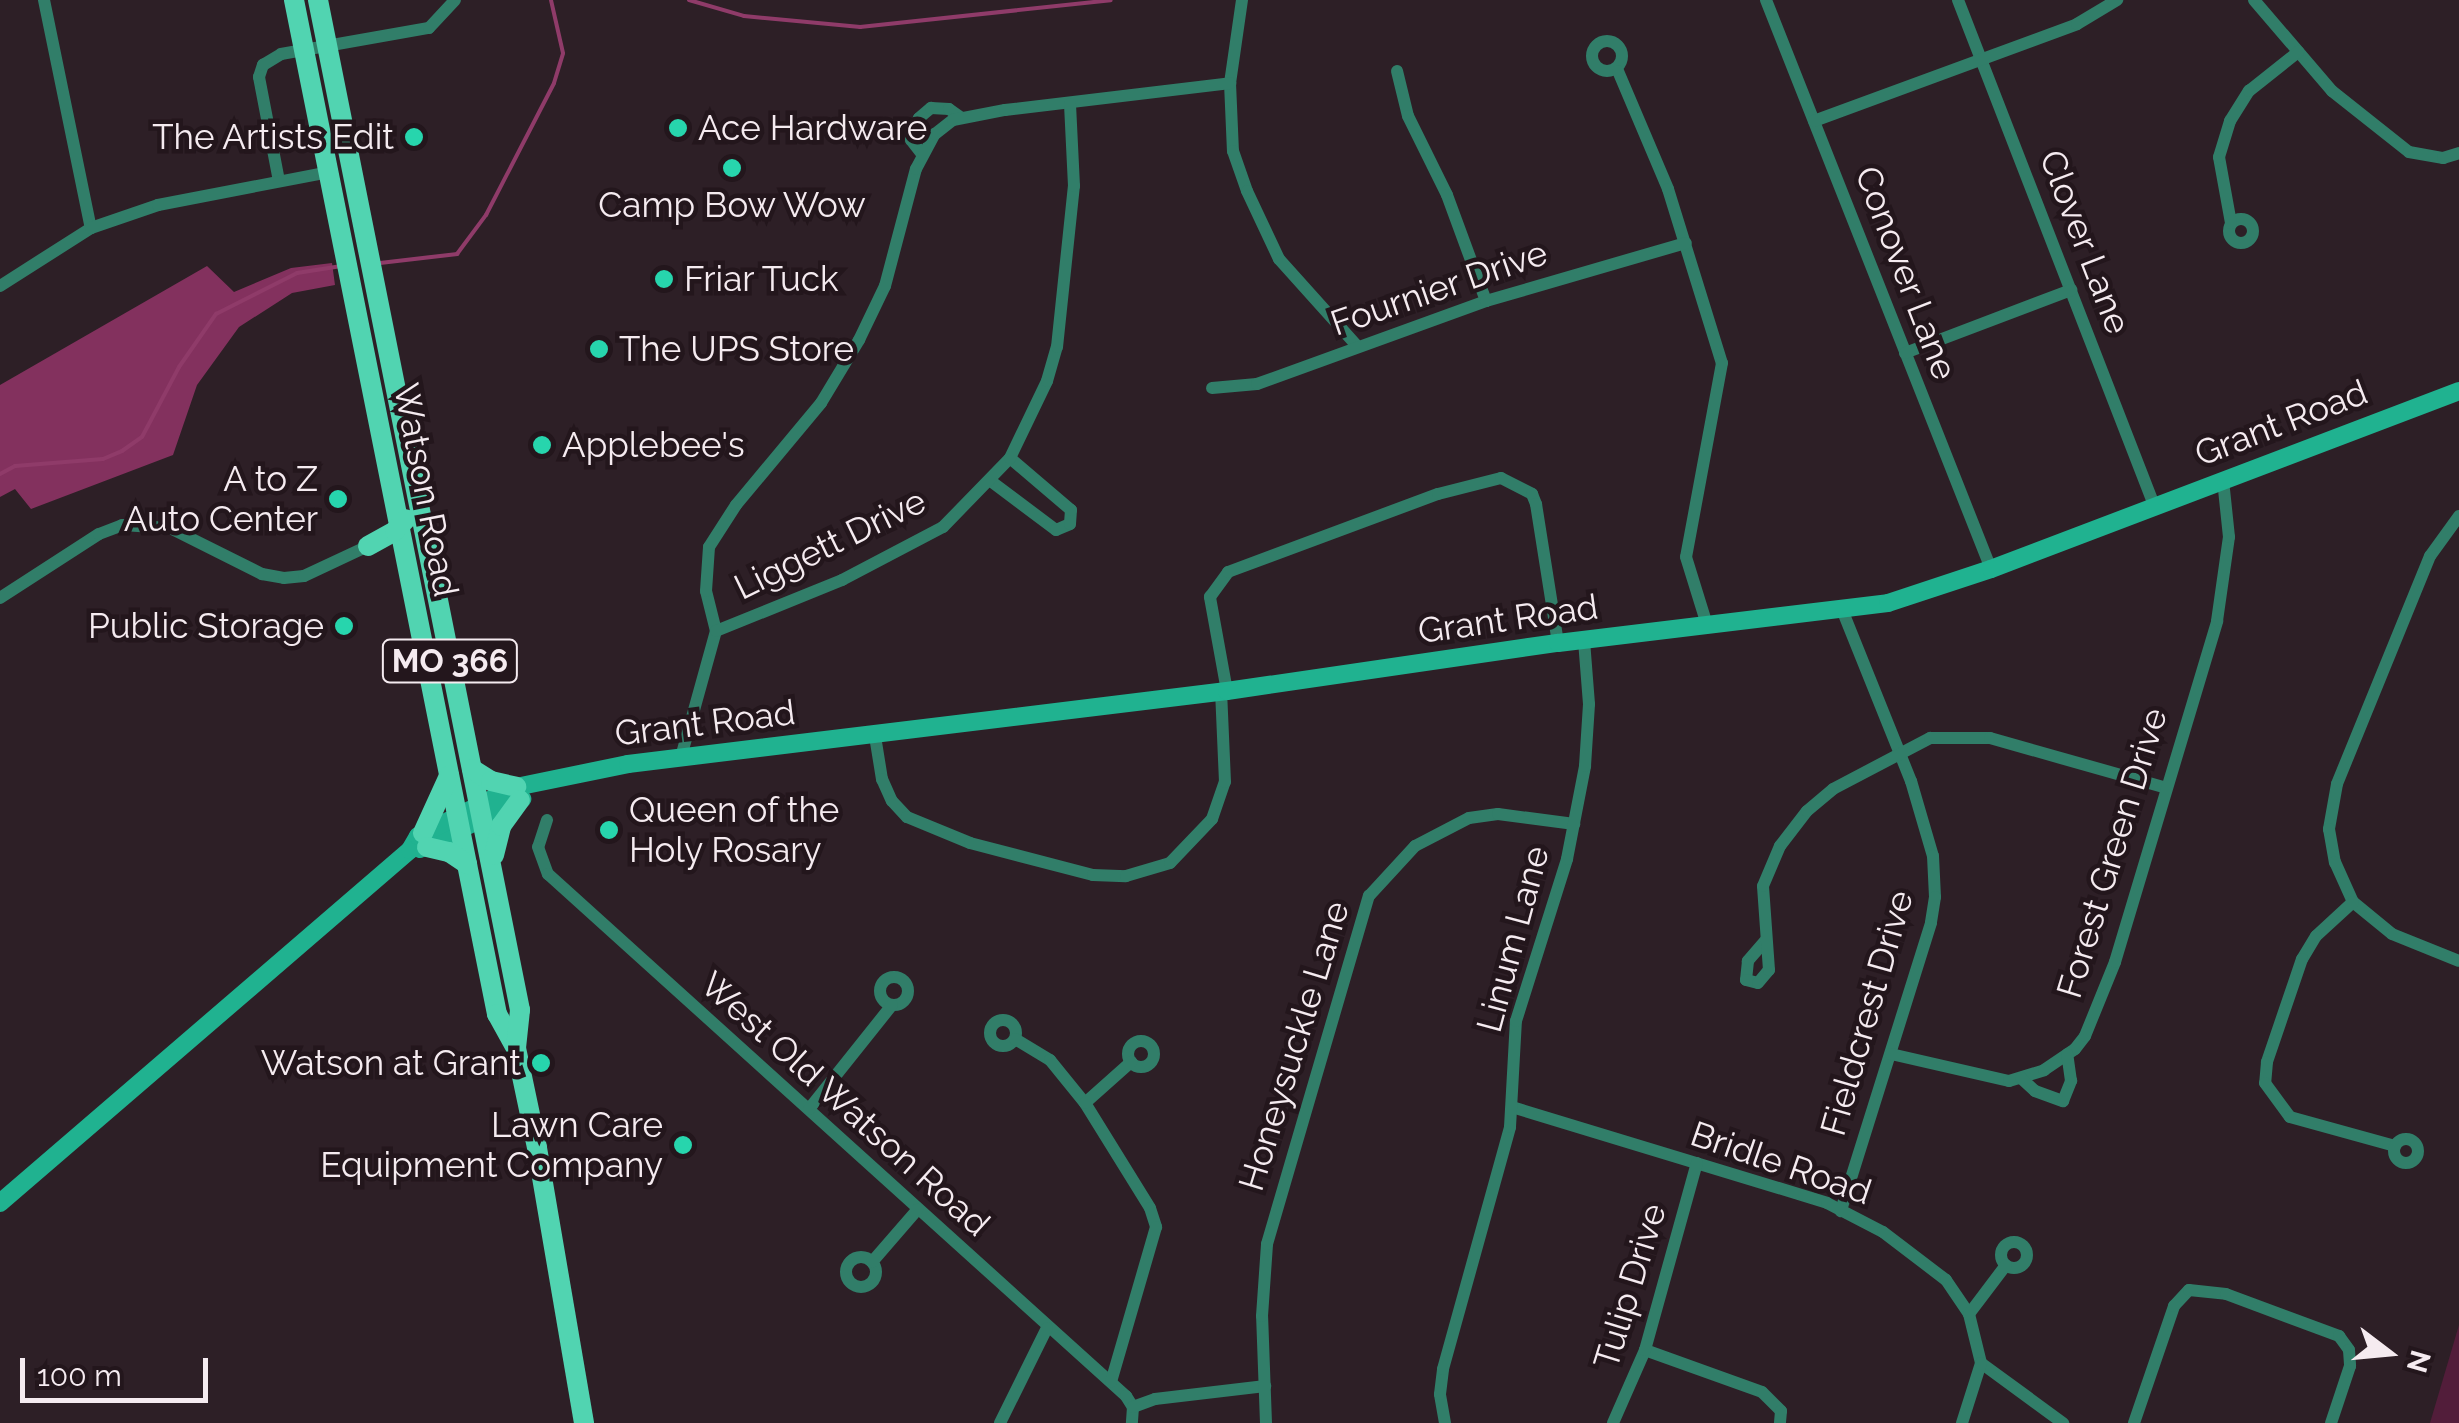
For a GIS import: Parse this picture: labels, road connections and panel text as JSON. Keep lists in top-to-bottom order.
{
  "streets": {
    "main road": ["Watson Road", "MO 366"],
    "street": [
      "Clover Lane",
      "Conover Lane",
      "Fournier Drive",
      "Grant Road",
      "Liggett Drive",
      "Forest Green Drive",
      "Linum Lane",
      "Fieldcrest Drive",
      "Honeysuckle Lane",
      "West Old Watson Road",
      "Bridle Road",
      "Tulip Drive"
    ]
  },
  "crossings": [
    ["Clover Lane", "Grant Road"],
    ["Conover Lane", "Grant Road"],
    ["Grant Road", "Watson Road"],
    ["Grant Road", "Liggett Drive"],
    ["Grant Road", "Forest Green Drive"],
    ["Grant Road", "Linum Lane"],
    ["Grant Road", "Fieldcrest Drive"],
    ["Linum Lane", "Honeysuckle Lane"],
    ["Linum Lane", "Bridle Road"],
    ["Fieldcrest Drive", "Bridle Road"],
    ["Bridle Road", "Tulip Drive"]
  ],
  "places": [
    "Ace Hardware",
    "The Artists Edit",
    "Camp Bow Wow",
    "Friar Tuck",
    "The UPS Store",
    "Applebee's",
    "A to Z Auto Center",
    "Public Storage",
    "Queen of the Holy Rosary",
    "Watson at Grant",
    "Lawn Care Equipment Company"
  ],
  "scale_bar": "100 m",
  "north": "right"
}
